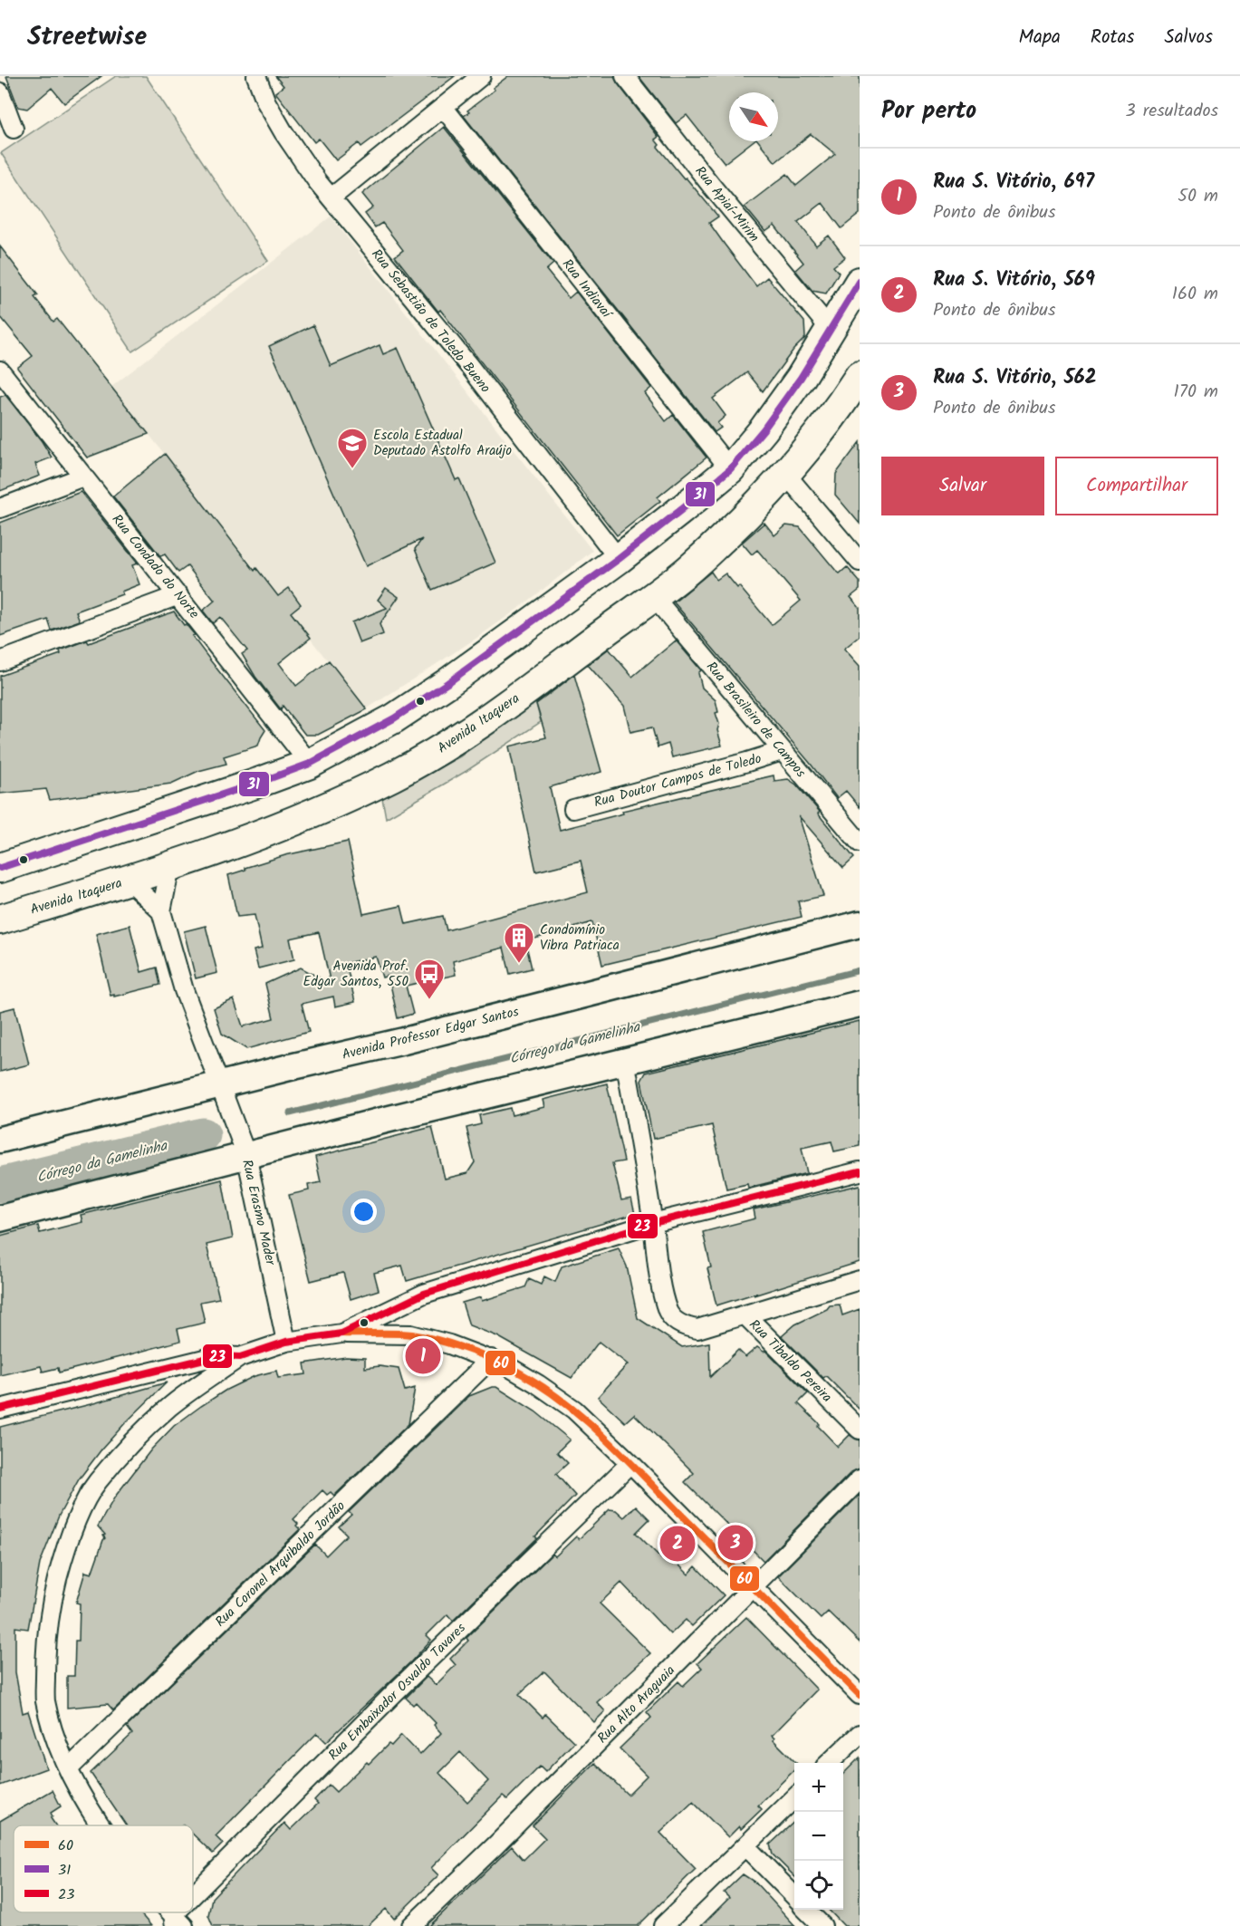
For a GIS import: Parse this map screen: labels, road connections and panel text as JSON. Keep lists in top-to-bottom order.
{
  "streets": {
    "main road": ["Avenida Itaquera", "Avenida Professor Edgar Santos"],
    "street": [
      "Rua Apiaí-Mirim",
      "Rua Indiavaí",
      "Rua Sebastião de Toledo Bueno",
      "Rua Condado do Norte",
      "Rua Brasileiro de Campos",
      "Rua Doutor Campos de Toledo",
      "Rua Erasmo Mader",
      "Rua Tibaldo Pereira",
      "Rua Coronel Arquibaldo Jordão",
      "Rua Embaixador Osvaldo Tavares",
      "Rua Alto Araguaia"
    ]
  },
  "crossings": [
    ["Rua Brasileiro de Campos", "Avenida Itaquera"],
    ["Rua Brasileiro de Campos", "Rua Doutor Campos de Toledo"],
    ["Avenida Professor Edgar Santos", "Rua Erasmo Mader"]
  ],
  "water": ["Córrego da Gamelinha"],
  "places": {
    "school or university": ["Escola Estadual Deputado Astolfo Araújo"],
    "building": ["Condomínio Vibra Patriaca"],
    "bus stop": ["Avenida Prof. Edgar Santos, 550"]
  },
  "lines": ["transit line 31", "transit line 23", "transit line 60"],
  "legend": ["60", "31", "23"],
  "north": "bottom right",
  "page": {
    "header": "Streetwise",
    "nav": ["Mapa", "Rotas", "Salvos"],
    "heading": ["Por perto", "3 resultados"],
    "list": [
      {
        "mark": "1",
        "name": "Rua S. Vitório, 697",
        "note": "Ponto de ônibus",
        "value": "50 m"
      },
      {
        "mark": "2",
        "name": "Rua S. Vitório, 569",
        "note": "Ponto de ônibus",
        "value": "160 m"
      },
      {
        "mark": "3",
        "name": "Rua S. Vitório, 562",
        "note": "Ponto de ônibus",
        "value": "170 m"
      }
    ],
    "buttons": ["Salvar", "Compartilhar"],
    "pins": ["1", "3", "2"],
    "map_buttons": ["+", "−"]
  }
}
